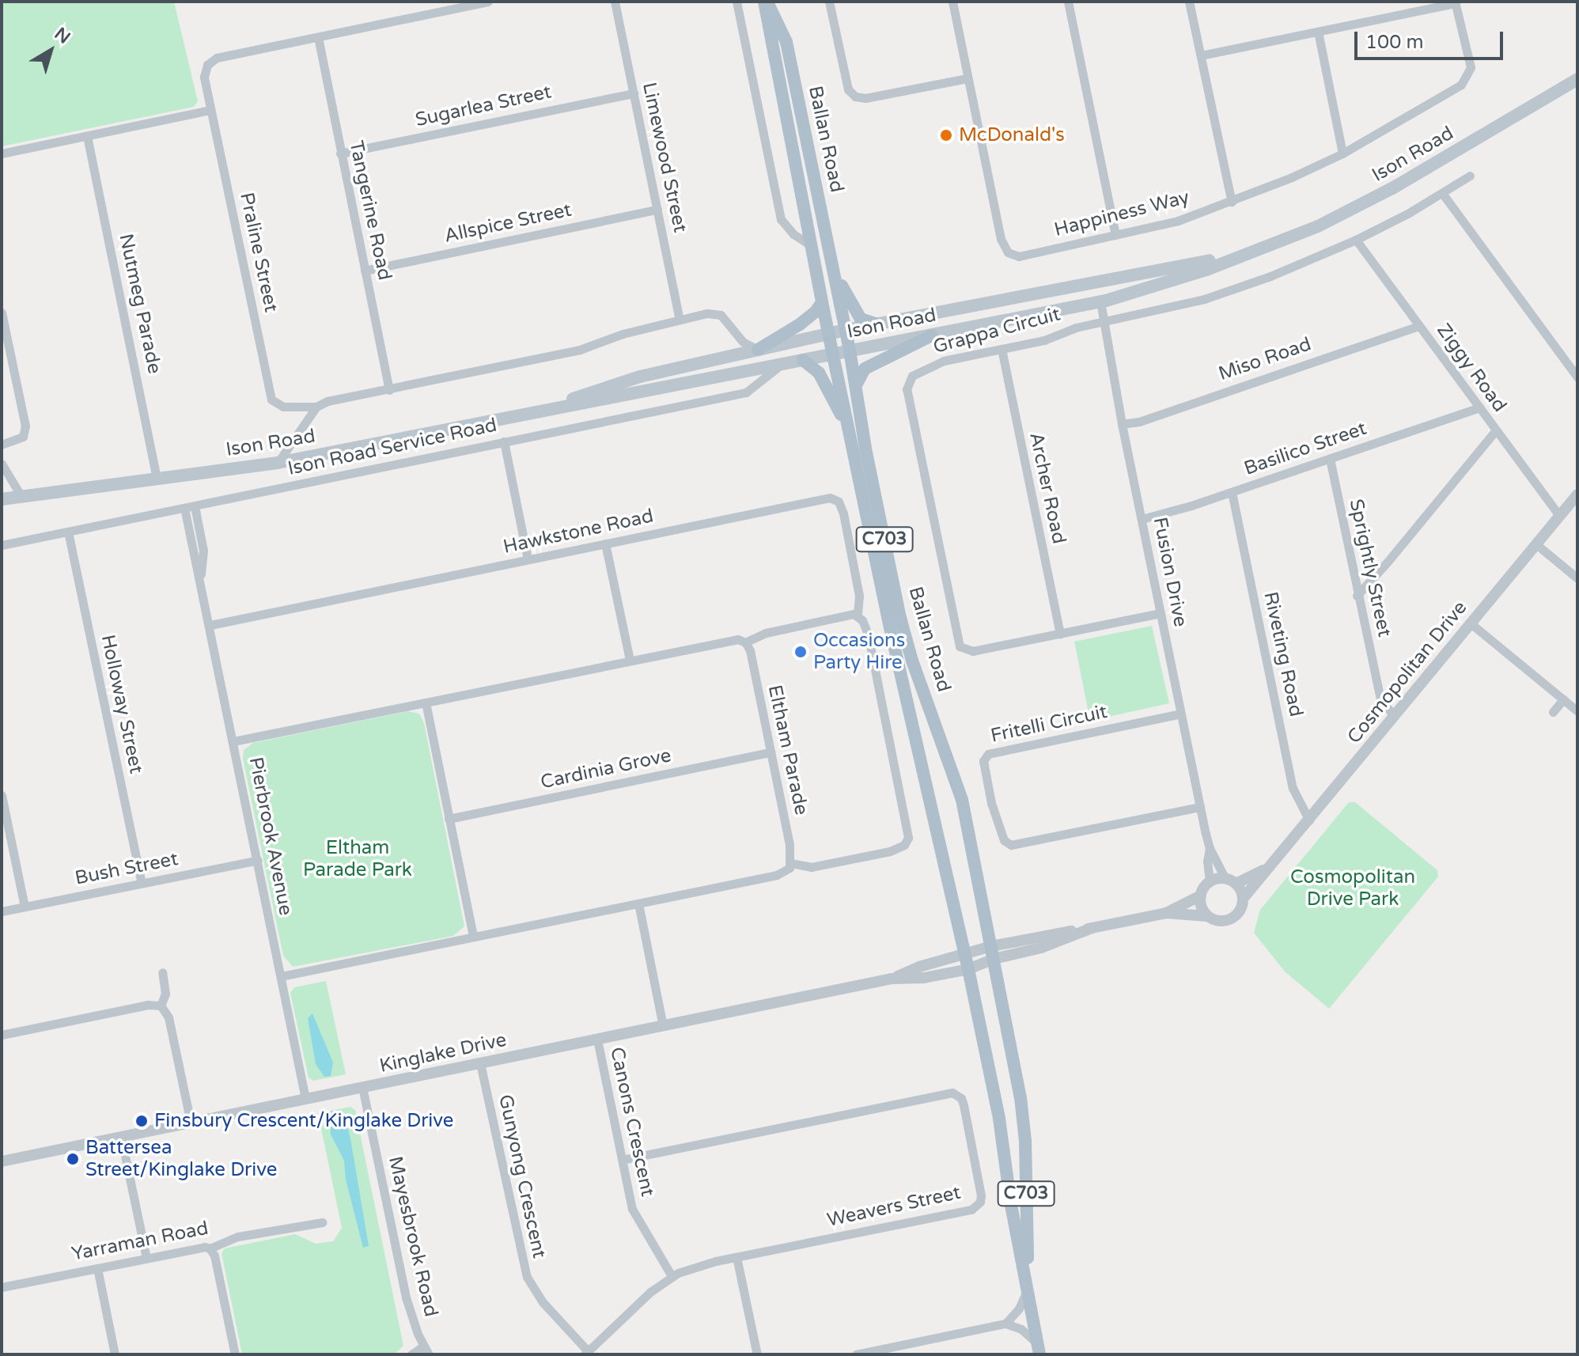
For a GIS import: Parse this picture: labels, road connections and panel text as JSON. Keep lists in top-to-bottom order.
{
  "streets": {
    "main road": ["Ballan Road", "Ison Road", "C703"],
    "street": [
      "Sugarlea Street",
      "Limewood Street",
      "Tangerine Road",
      "Happiness Way",
      "Allspice Street",
      "Praline Street",
      "Nutmeg Parade",
      "Grappa Circuit",
      "Miso Road",
      "Ziggy Road",
      "Ison Road Service Road",
      "Basilico Street",
      "Archer Road",
      "Hawkstone Road",
      "Sprightly Street",
      "Fusion Drive",
      "Riveting Road",
      "Cosmopolitan Drive",
      "Holloway Street",
      "Fritelli Circuit",
      "Eltham Parade",
      "Cardinia Grove",
      "Pierbrook Avenue",
      "Bush Street",
      "Kinglake Drive",
      "Canons Crescent",
      "Gunyong Crescent",
      "Weavers Street",
      "Mayesbrook Road",
      "Yarraman Road"
    ]
  },
  "crossings": [
    ["Sugarlea Street", "Limewood Street"],
    ["Sugarlea Street", "Tangerine Road"],
    ["Ballan Road", "Ison Road"],
    ["Ballan Road", "Kinglake Drive"],
    ["Ison Road", "Nutmeg Parade"],
    ["Ison Road", "Ison Road Service Road"],
    ["Ison Road", "Fusion Drive"],
    ["Limewood Street", "Allspice Street"],
    ["Tangerine Road", "Allspice Street"],
    ["Tangerine Road", "Praline Street"],
    ["Praline Street", "Ison Road Service Road"],
    ["Grappa Circuit", "Ziggy Road"],
    ["Grappa Circuit", "Archer Road"],
    ["Grappa Circuit", "Fusion Drive"],
    ["Miso Road", "Ziggy Road"],
    ["Miso Road", "Fusion Drive"],
    ["Ziggy Road", "Basilico Street"],
    ["Ziggy Road", "Cosmopolitan Drive"],
    ["Ison Road Service Road", "Holloway Street"],
    ["Ison Road Service Road", "Pierbrook Avenue"],
    ["Basilico Street", "Sprightly Street"],
    ["Basilico Street", "Fusion Drive"],
    ["Basilico Street", "Riveting Road"],
    ["Hawkstone Road", "Pierbrook Avenue"],
    ["Sprightly Street", "Cosmopolitan Drive"],
    ["Fusion Drive", "Cosmopolitan Drive"],
    ["Fusion Drive", "Fritelli Circuit"],
    ["Riveting Road", "Cosmopolitan Drive"],
    ["Holloway Street", "Bush Street"],
    ["Eltham Parade", "Cardinia Grove"],
    ["Pierbrook Avenue", "Bush Street"],
    ["Pierbrook Avenue", "Kinglake Drive"],
    ["Kinglake Drive", "Canons Crescent"],
    ["Kinglake Drive", "Gunyong Crescent"],
    ["Kinglake Drive", "Mayesbrook Road"],
    ["Canons Crescent", "Weavers Street"],
    ["Gunyong Crescent", "Weavers Street"]
  ],
  "parks": ["Eltham Parade Park", "Cosmopolitan Drive Park"],
  "places": [
    "McDonald's",
    "Occasions Party Hire",
    "Finsbury Crescent/Kinglake Drive",
    "Battersea Street/Kinglake Drive"
  ],
  "scale_bar": "100 m",
  "north": "top right"
}
